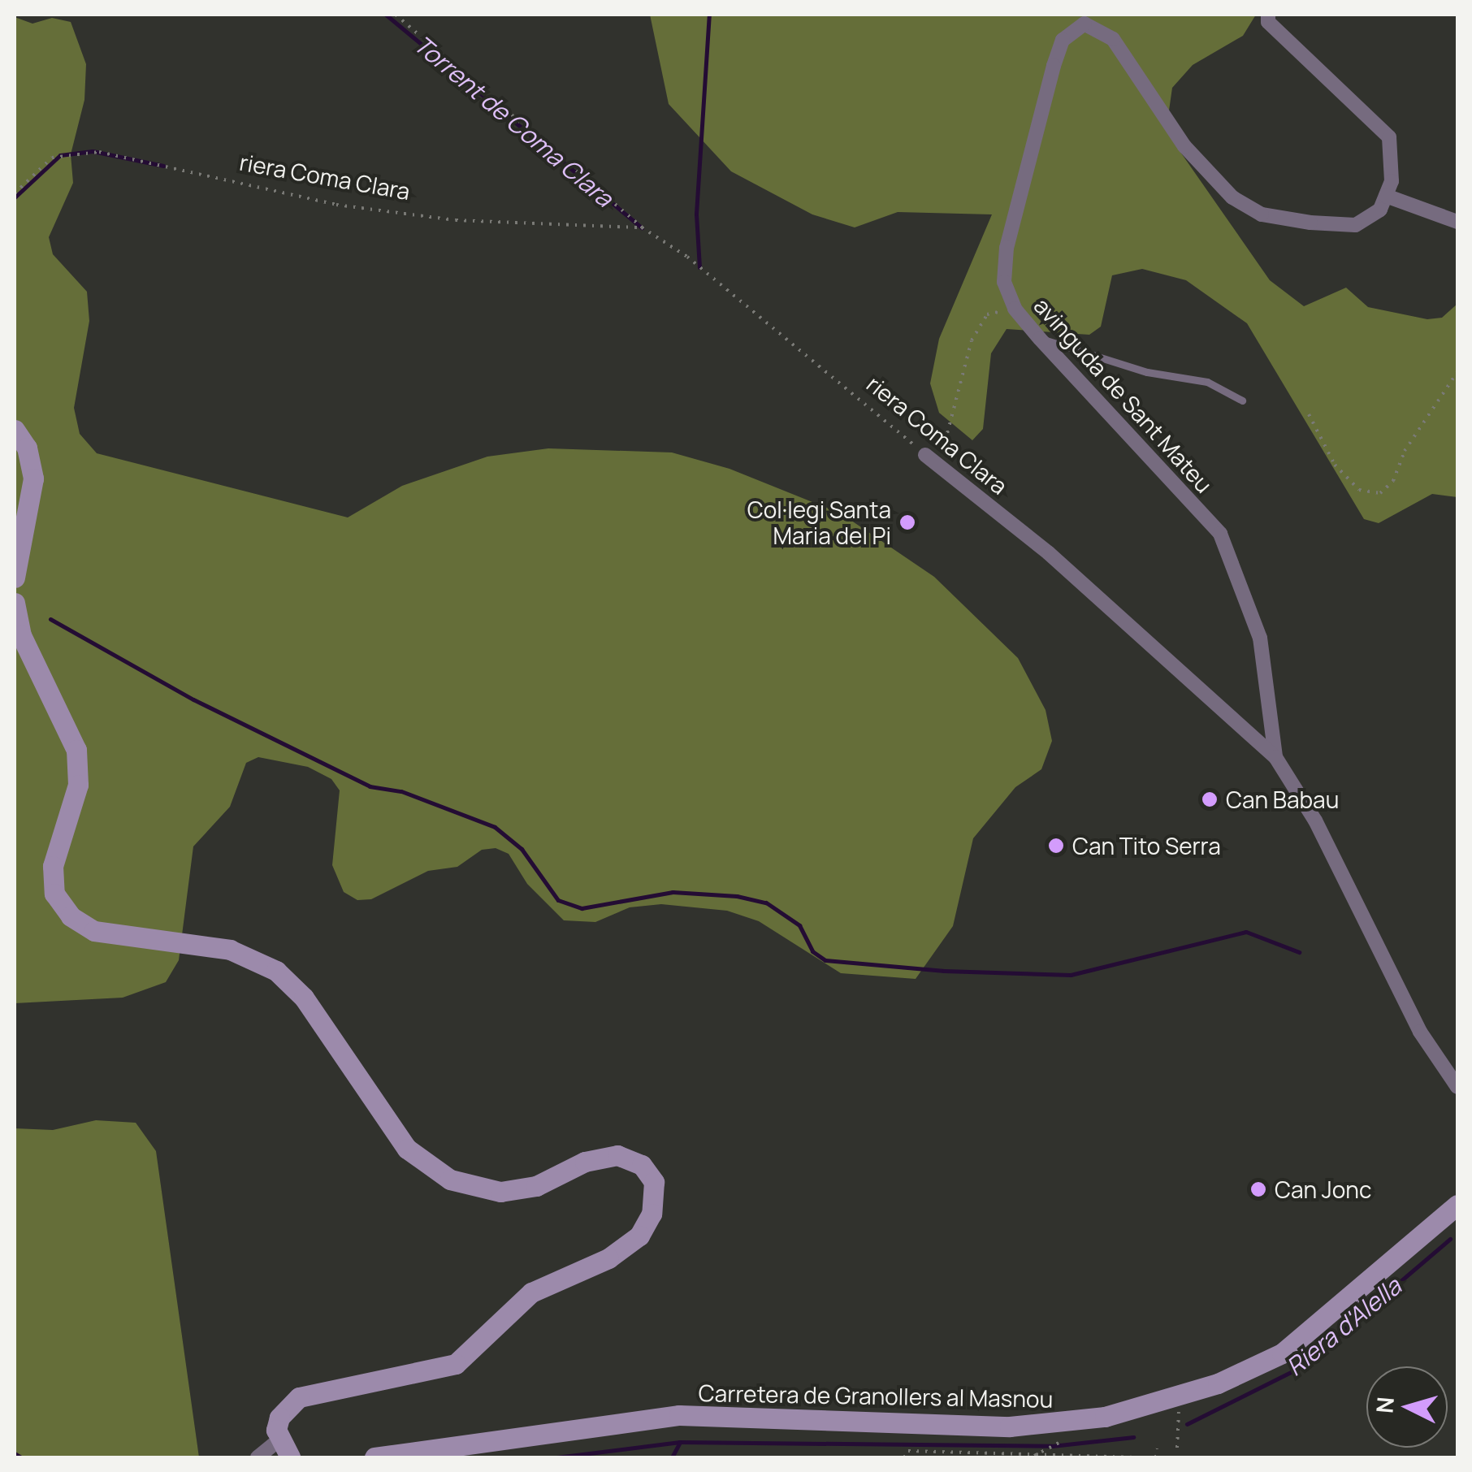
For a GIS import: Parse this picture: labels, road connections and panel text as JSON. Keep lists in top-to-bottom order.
{
  "streets": {
    "main road": ["Carretera de Granollers al Masnou"],
    "street": ["riera Coma Clara", "avinguda de Sant Mateu"]
  },
  "crossings": [
    ["riera Coma Clara", "avinguda de Sant Mateu"]
  ],
  "water": ["Torrent de Coma Clara", "Riera d'Alella"],
  "places": [
    "Col·legi Santa Maria del Pi",
    "Can Babau",
    "Can Tito Serra",
    "Can Jonc"
  ],
  "north": "left"
}
